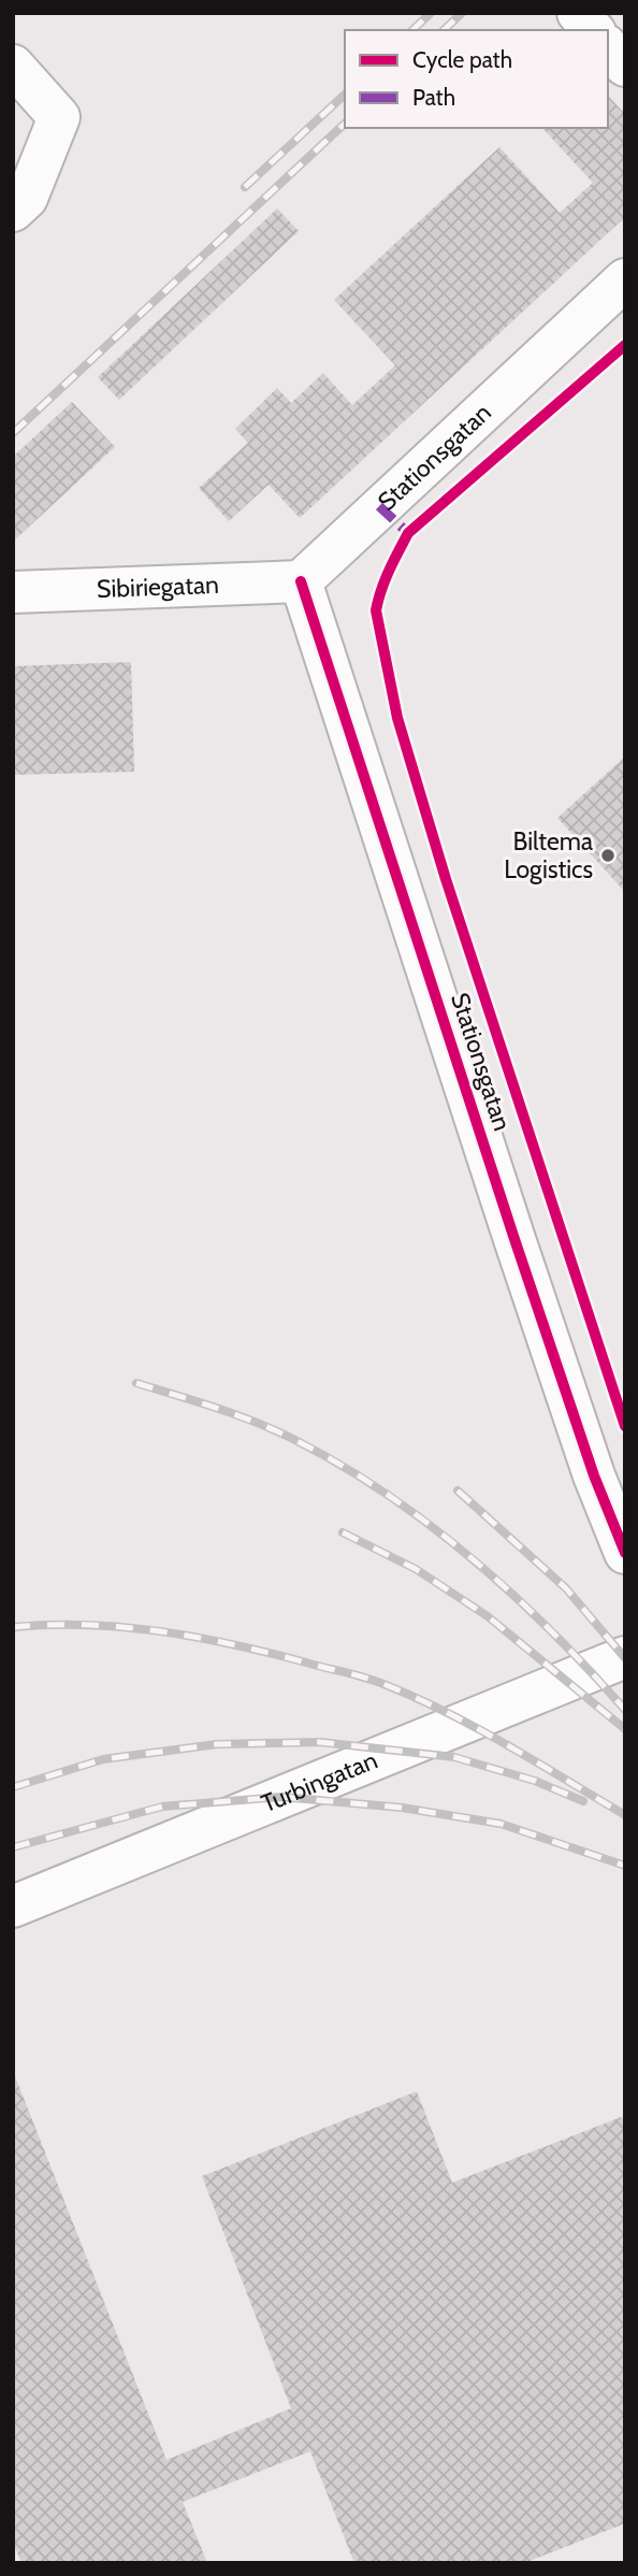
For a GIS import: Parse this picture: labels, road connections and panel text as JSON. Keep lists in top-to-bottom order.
{
  "streets": {
    "street": ["Stationsgatan", "Sibiriegatan", "Turbingatan"]
  },
  "crossings": [
    ["Stationsgatan", "Sibiriegatan"]
  ],
  "places": ["Biltema Logistics"],
  "legend": ["Cycle path", "Path"]
}
